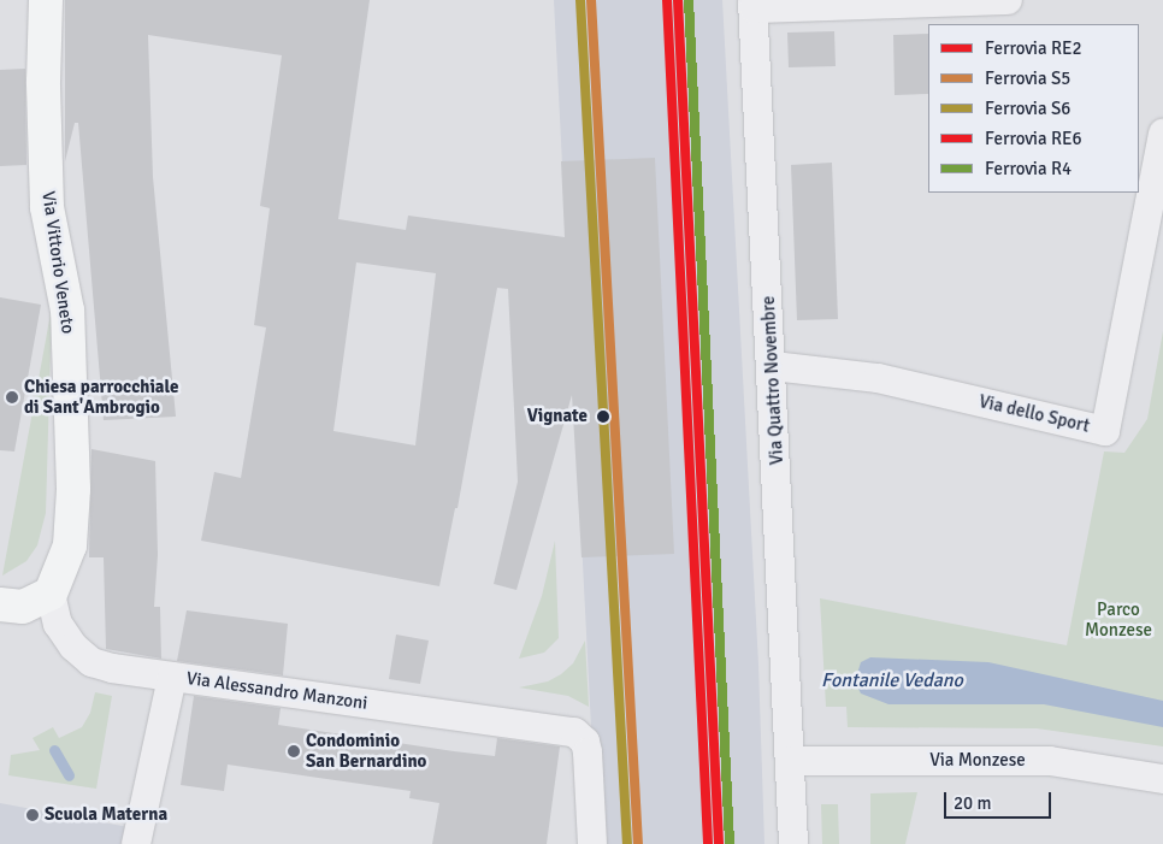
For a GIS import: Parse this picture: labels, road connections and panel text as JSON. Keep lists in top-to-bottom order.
{
  "streets": {
    "street": [
      "Via Vittorio Veneto",
      "Via Quattro Novembre",
      "Via dello Sport",
      "Via Alessandro Manzoni",
      "Via Monzese"
    ]
  },
  "crossings": [
    ["Via Vittorio Veneto", "Via Alessandro Manzoni"],
    ["Via Quattro Novembre", "Via dello Sport"],
    ["Via Quattro Novembre", "Via Monzese"]
  ],
  "water": ["Fontanile Vedano"],
  "parks": ["Parco Monzese"],
  "places": [
    "Chiesa parrocchiale di Sant'Ambrogio",
    "Vignate",
    "Condominio San Bernardino",
    "Scuola Materna"
  ],
  "lines": [
    "rail line RE2",
    "rail line S5",
    "rail line S6",
    "rail line RE6",
    "rail line R4"
  ],
  "legend": [
    "Ferrovia RE2",
    "Ferrovia S5",
    "Ferrovia S6",
    "Ferrovia RE6",
    "Ferrovia R4"
  ],
  "scale_bar": "20 m"
}
